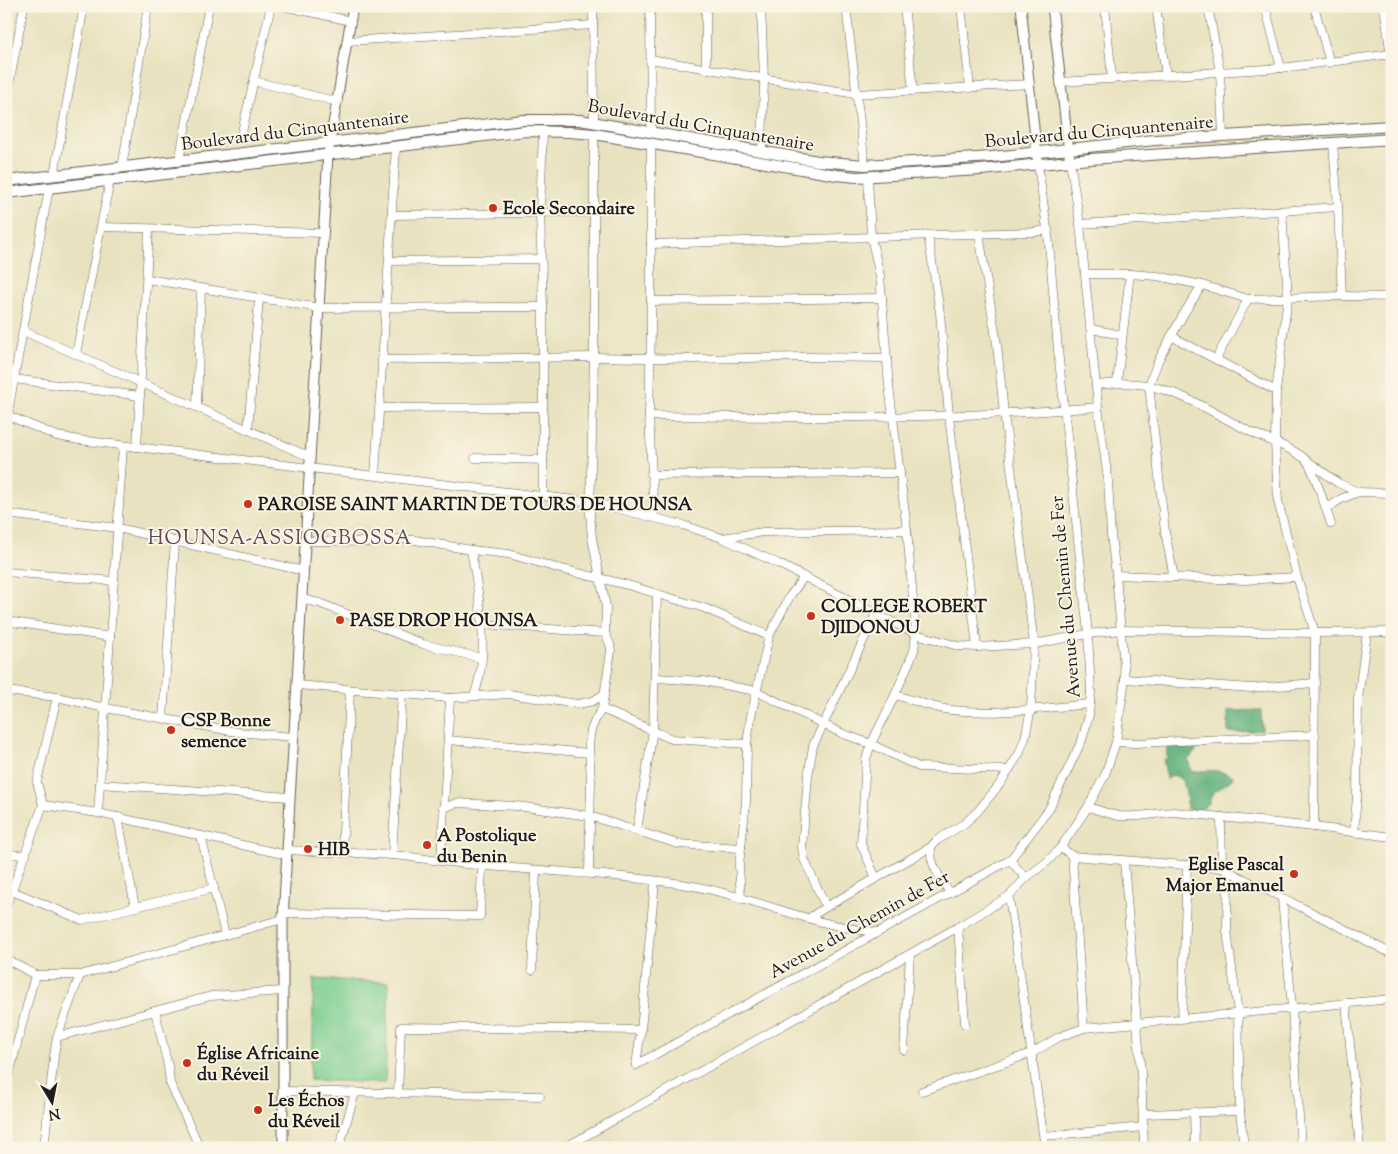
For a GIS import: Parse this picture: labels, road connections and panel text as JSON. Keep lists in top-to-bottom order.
{
  "streets": {
    "main road": ["Boulevard du Cinquantenaire"],
    "street": ["Avenue du Chemin de Fer"]
  },
  "crossings": [
    ["Boulevard du Cinquantenaire", "Avenue du Chemin de Fer"]
  ],
  "districts": ["HOUNSA-ASSIOGBOSSA"],
  "places": [
    "Ecole Secondaire",
    "PAROISE SAINT MARTIN DE TOURS DE HOUNSA",
    "COLLEGE ROBERT DJIDONOU",
    "PASE DROP HOUNSA",
    "CSP Bonne semence",
    "A Postolique du Benin",
    "HIB",
    "Eglise Pascal Major Emanuel",
    "Église Africaine du Réveil",
    "Les Échos du Réveil"
  ],
  "north": "bottom"
}
